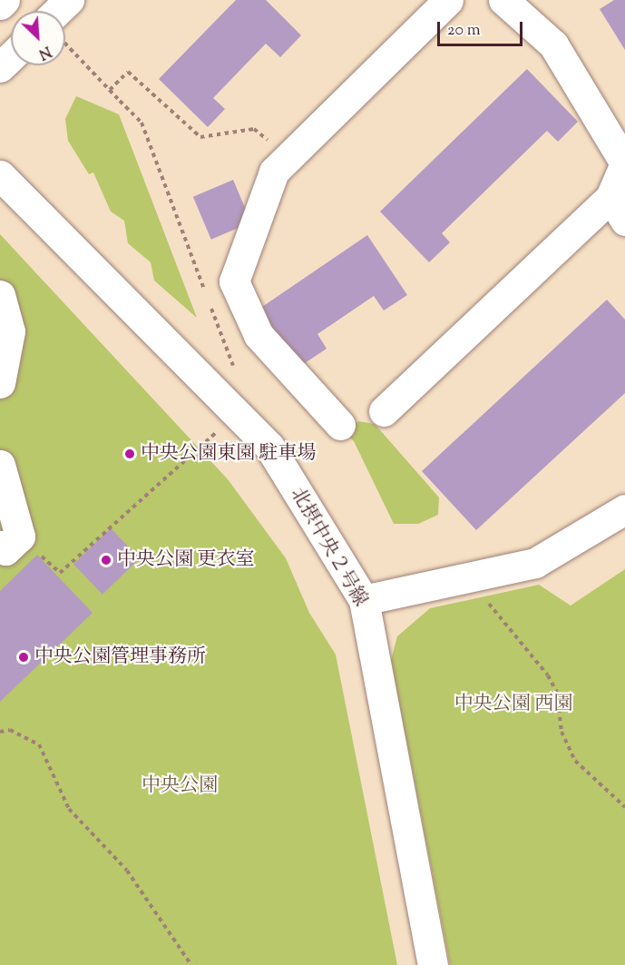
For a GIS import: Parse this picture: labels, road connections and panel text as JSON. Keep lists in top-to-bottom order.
{
  "streets": {
    "street": ["北摂中央２号線"]
  },
  "parks": ["中央公園 西園", "中央公園"],
  "places": ["中央公園東園 駐車場", "中央公園 更衣室", "中央公園管理事務所"],
  "scale_bar": "20 m",
  "north": "bottom right"
}
